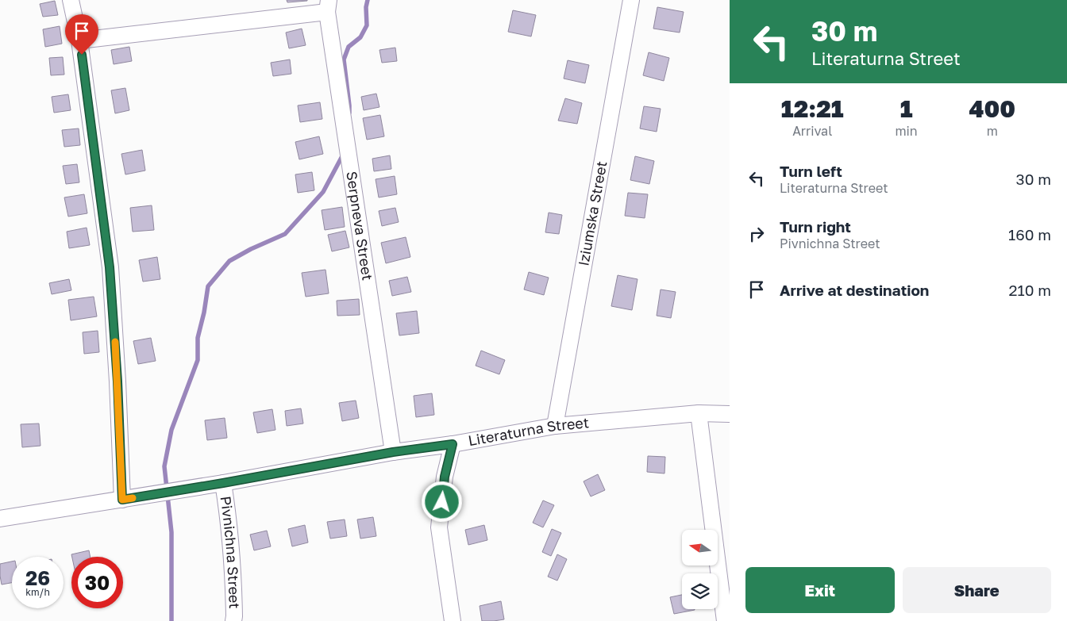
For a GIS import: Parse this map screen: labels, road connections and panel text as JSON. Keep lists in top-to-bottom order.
{
  "streets": {
    "street": [
      "Iziumska Street",
      "Serpneva Street",
      "Literaturna Street",
      "Pivnichna Street"
    ]
  },
  "crossings": [
    ["Iziumska Street", "Literaturna Street"],
    ["Serpneva Street", "Literaturna Street"],
    ["Literaturna Street", "Pivnichna Street"]
  ],
  "north": "left",
  "page": {
    "turn": ["30 m", "Literaturna Street"],
    "eta": [
      "12:21",
      "Arrival",
      "1",
      "min",
      "400",
      "m"
    ],
    "list": [
      {
        "name": "Turn left",
        "note": "Literaturna Street",
        "value": "30 m"
      },
      {
        "name": "Turn right",
        "note": "Pivnichna Street",
        "value": "160 m"
      },
      {
        "name": "Arrive at destination",
        "value": "210 m"
      }
    ],
    "speed": "26 km/h",
    "limit": "30",
    "buttons": ["Exit", "Share"]
  }
}
